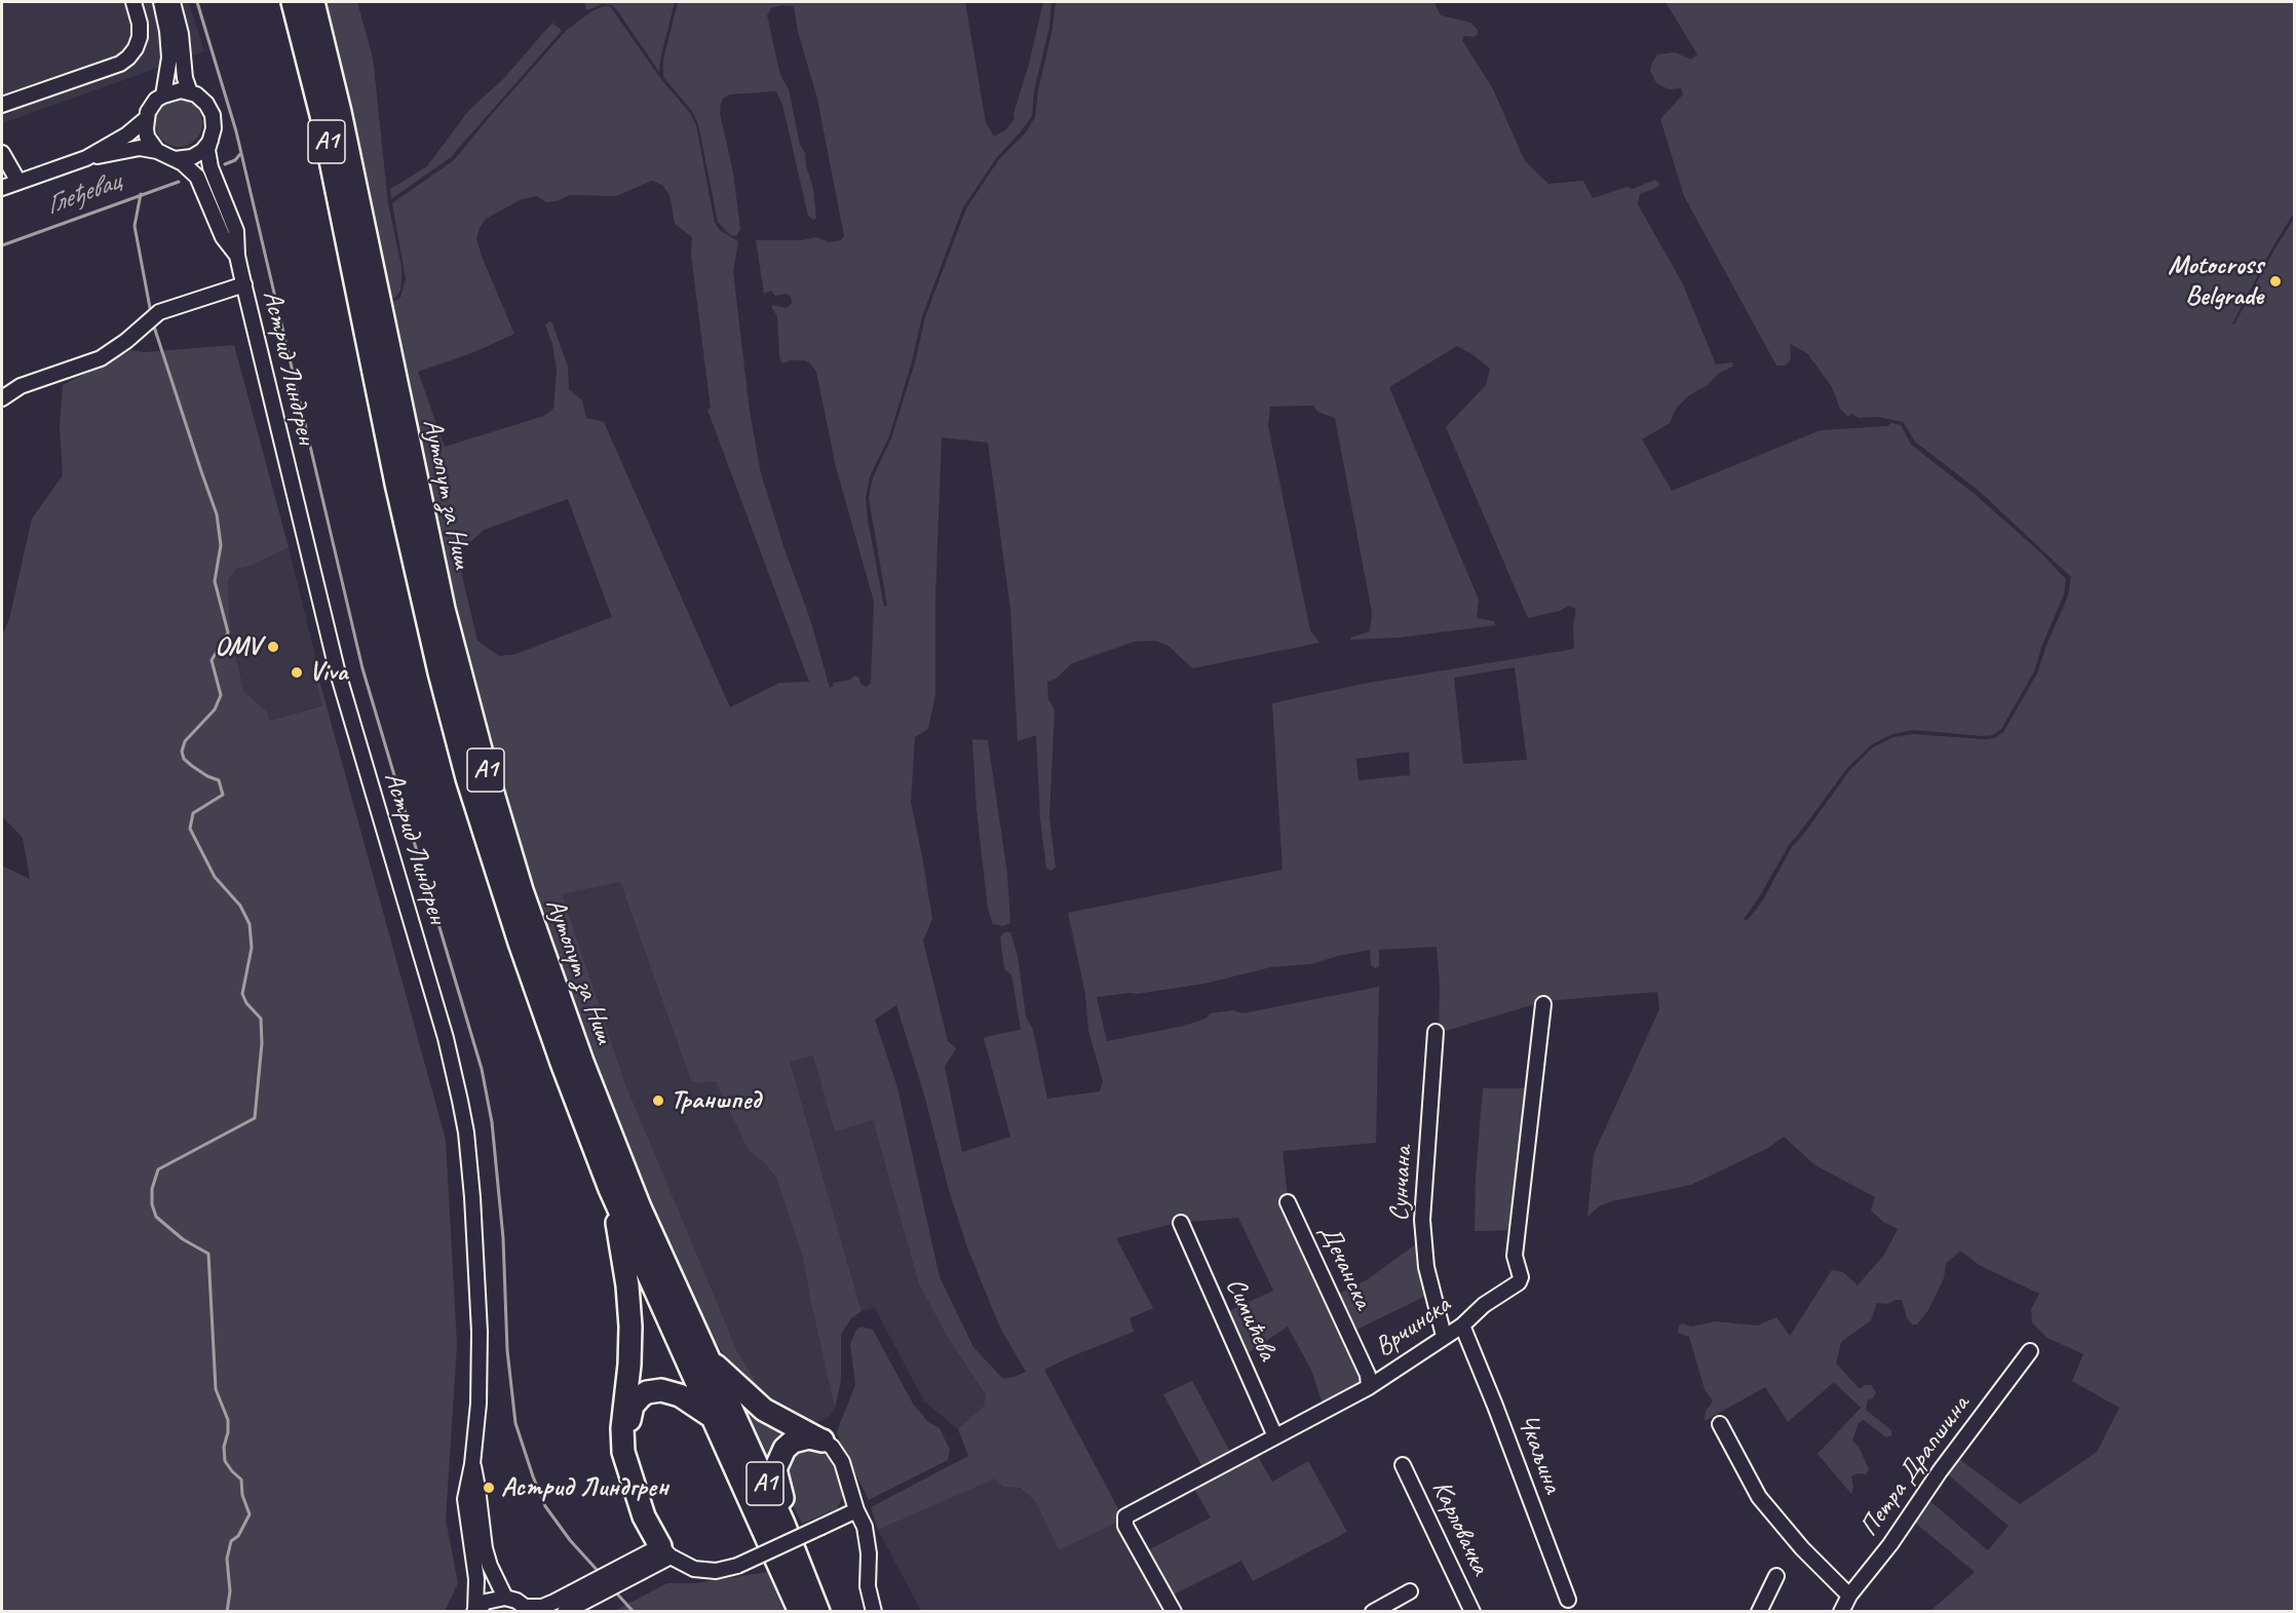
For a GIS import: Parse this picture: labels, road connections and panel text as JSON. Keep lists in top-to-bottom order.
{
  "streets": {
    "highway": ["A1", "Аутопут за Ниш"],
    "street": [
      "Астрид Линдгрен",
      "Сунчана",
      "Дечанска",
      "Симићева",
      "Врчинска",
      "Чкаљина",
      "Петра Драпшина",
      "Карловачка"
    ]
  },
  "crossings": [
    ["A1", "Аутопут за Ниш"],
    ["Сунчана", "Врчинска"],
    ["Дечанска", "Врчинска"],
    ["Симићева", "Врчинска"],
    ["Врчинска", "Чкаљина"]
  ],
  "water": ["Глеђевац"],
  "places": [
    "Motocross Belgrade",
    "OMV",
    "Viva",
    "Траншпед",
    "Астрид Линдгрен"
  ]
}
